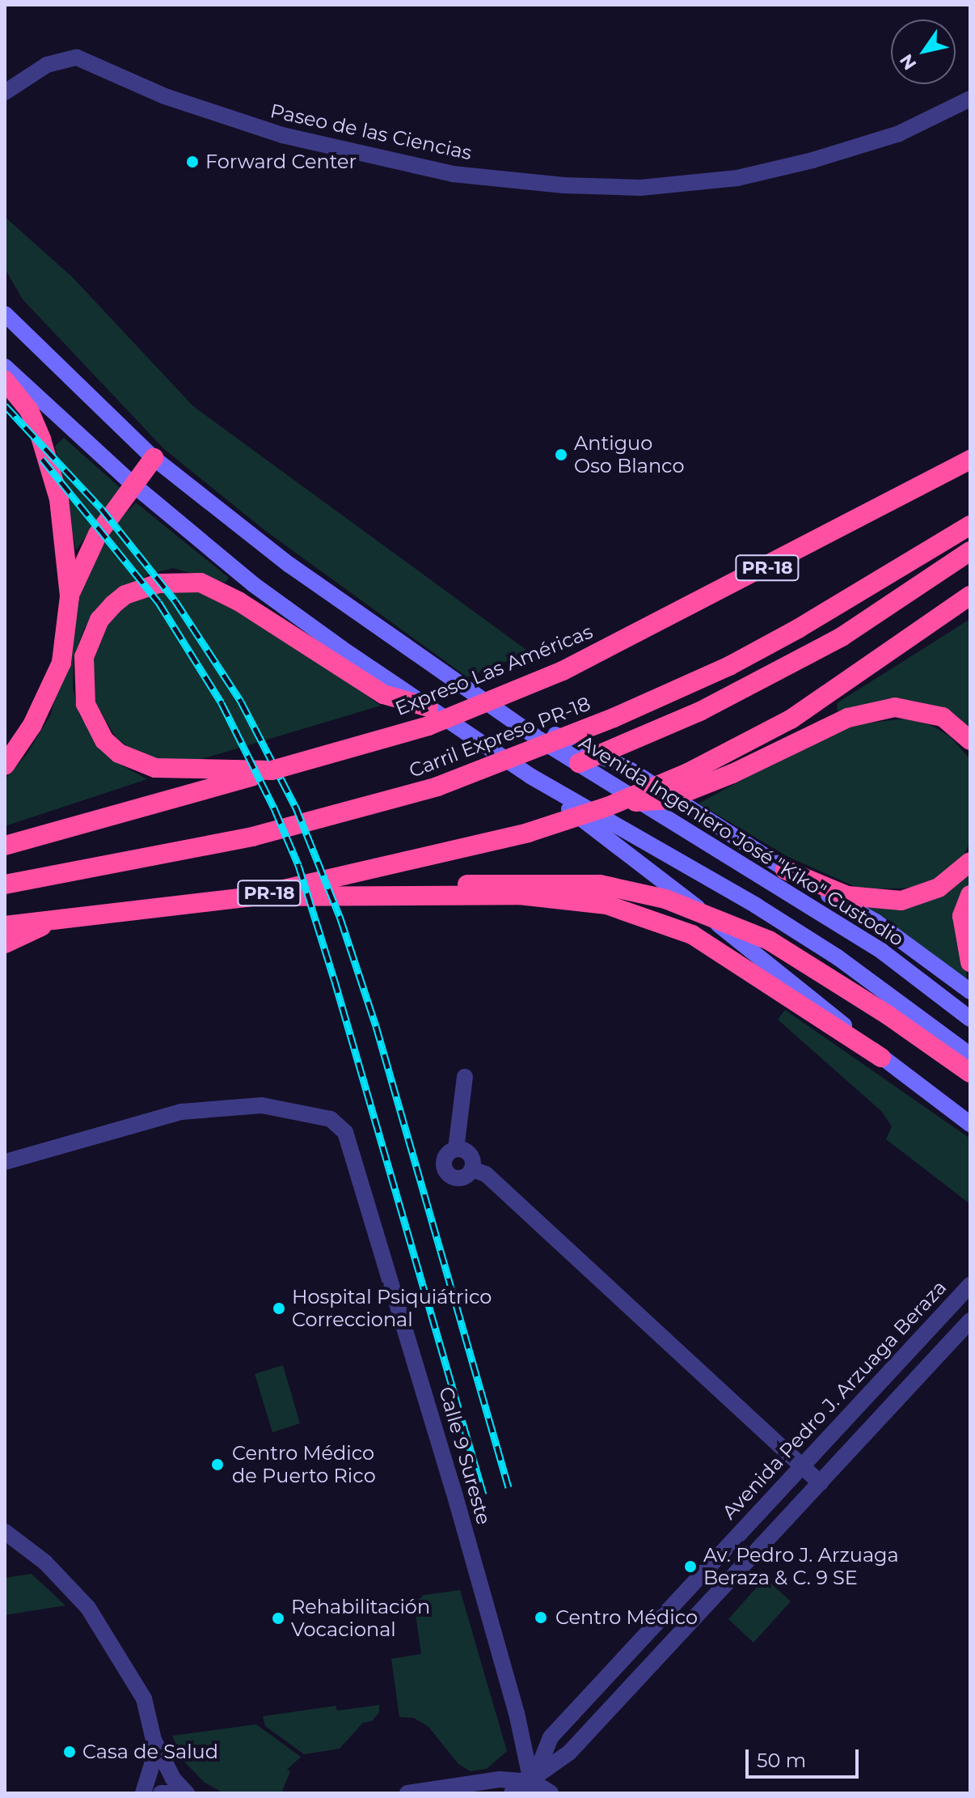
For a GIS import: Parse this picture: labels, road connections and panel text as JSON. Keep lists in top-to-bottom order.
{
  "streets": {
    "highway": ["PR-18", "Expreso Las Américas", "Carril Expreso PR-18"],
    "main road": ["Avenida Ingeniero José \"Kiko\" Custodio"],
    "street": ["Paseo de las Ciencias", "Avenida Pedro J. Arzuaga Beraza", "Calle 9 Sureste"]
  },
  "crossings": [
    ["Avenida Pedro J. Arzuaga Beraza", "Calle 9 Sureste"]
  ],
  "places": [
    "Forward Center",
    "Antiguo Oso Blanco",
    "Hospital Psiquiátrico Correccional",
    "Centro Médico de Puerto Rico",
    "Av. Pedro J. Arzuaga Beraza & C. 9 SE",
    "Centro Médico",
    "Rehabilitación Vocacional",
    "Casa de Salud"
  ],
  "scale_bar": "50 m",
  "north": "bottom left"
}
